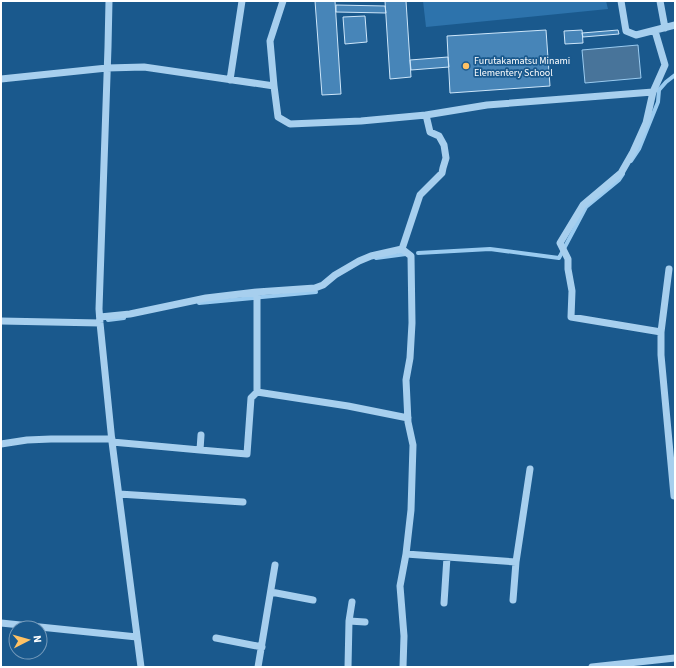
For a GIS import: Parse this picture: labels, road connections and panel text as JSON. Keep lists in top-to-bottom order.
{
  "places": ["Furutakamatsu Minami Elementery School"],
  "north": "right"
}
